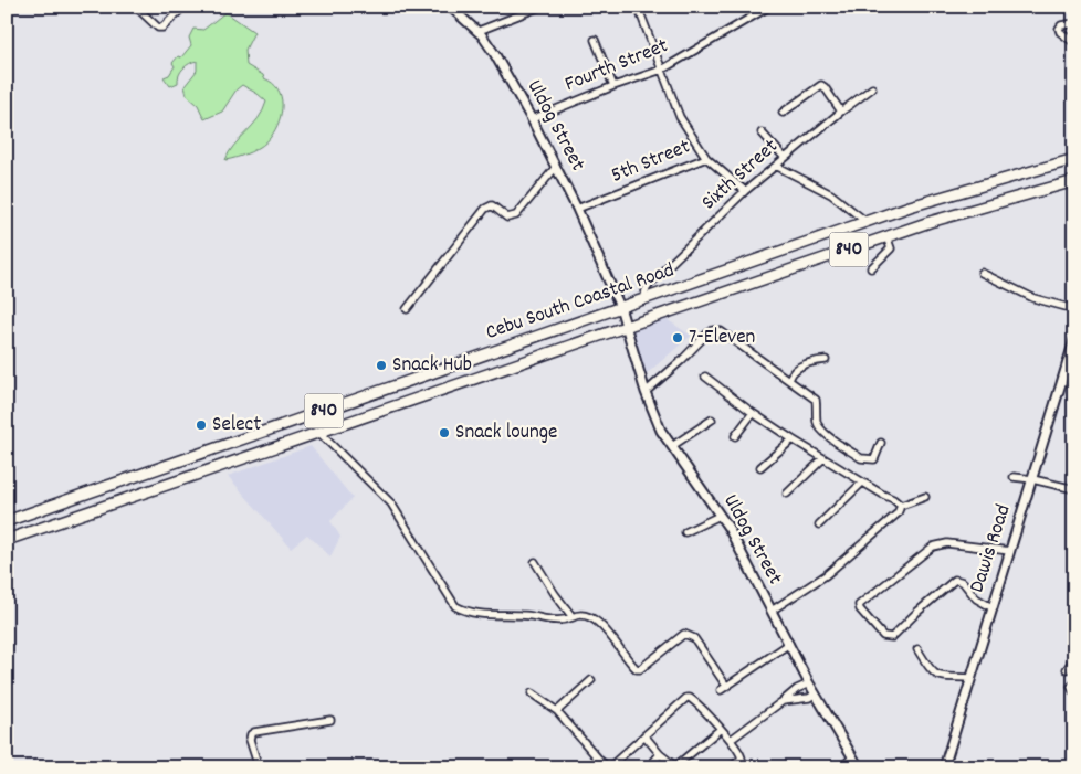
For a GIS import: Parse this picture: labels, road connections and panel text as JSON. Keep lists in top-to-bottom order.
{
  "streets": {
    "highway": ["840", "Cebu South Coastal Road"],
    "street": [
      "Fourth Street",
      "Uldog Street",
      "5th Street",
      "Sixth Street",
      "Dawis Road"
    ]
  },
  "crossings": [
    ["Fourth Street", "Uldog Street"],
    ["Uldog Street", "5th Street"],
    ["Uldog Street", "Cebu South Coastal Road"],
    ["Sixth Street", "Cebu South Coastal Road"]
  ],
  "places": [
    "7-Eleven",
    "Snack Hub",
    "Select",
    "Snack lounge"
  ]
}
